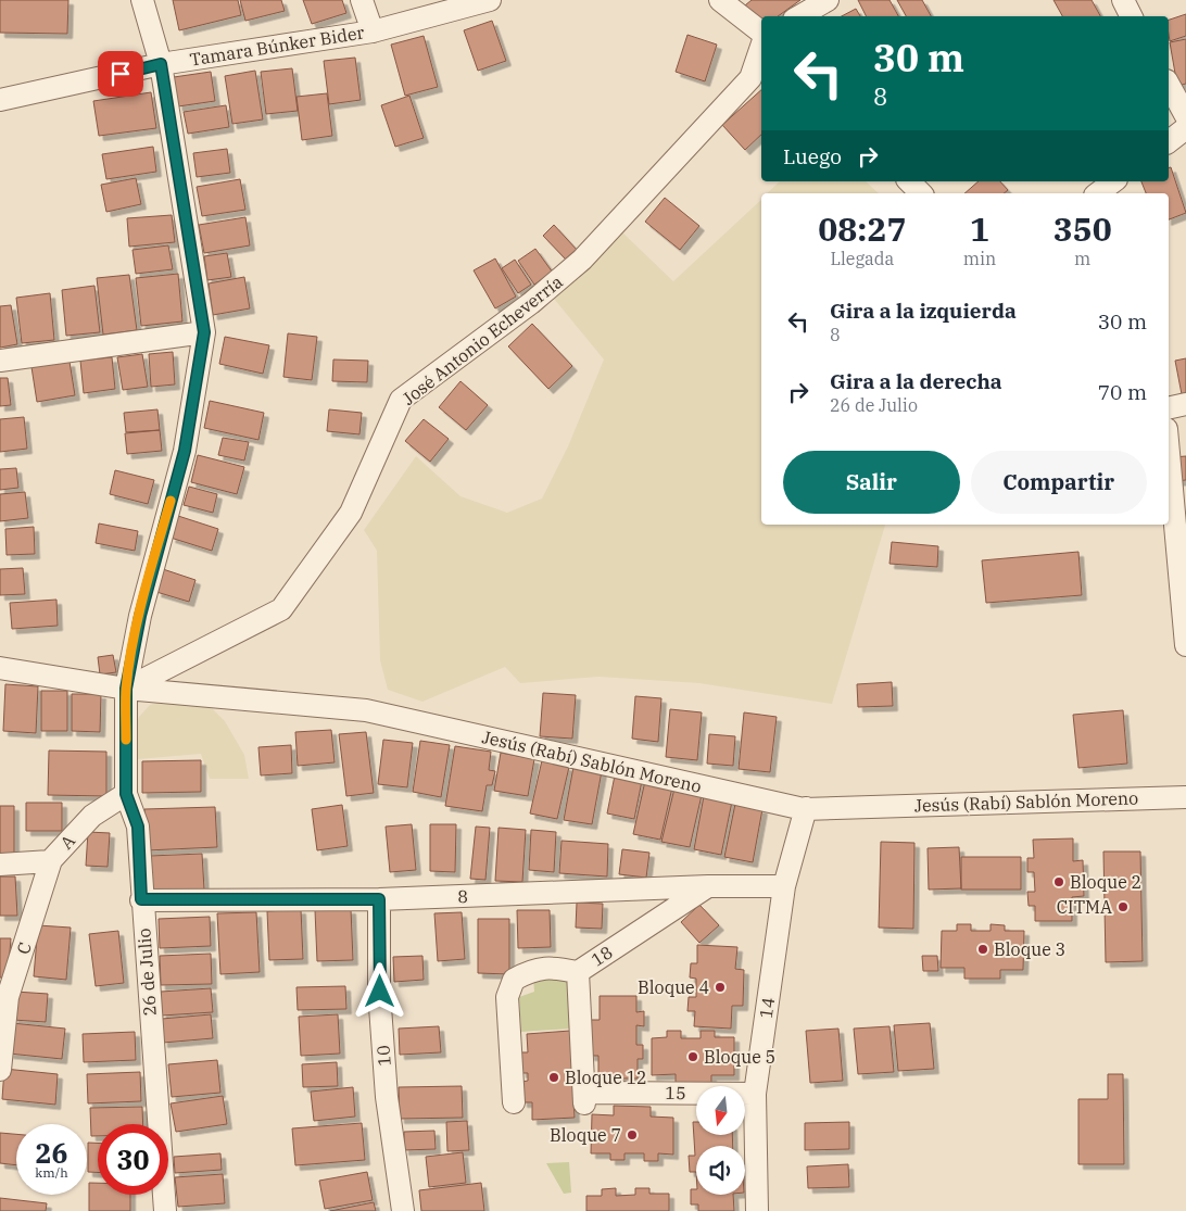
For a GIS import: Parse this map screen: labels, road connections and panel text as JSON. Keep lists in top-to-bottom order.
{
  "streets": {
    "street": [
      "Tamara Búnker Bider",
      "José Antonio Echeverría",
      "Jesús (Rabí) Sablón Moreno",
      "A",
      "8",
      "C",
      "18",
      "26 de Julio",
      "14",
      "10",
      "15"
    ]
  },
  "crossings": [
    ["Tamara Búnker Bider", "26 de Julio"],
    ["José Antonio Echeverría", "Jesús (Rabí) Sablón Moreno"],
    ["José Antonio Echeverría", "26 de Julio"],
    ["Jesús (Rabí) Sablón Moreno", "26 de Julio"],
    ["Jesús (Rabí) Sablón Moreno", "14"],
    ["A", "C"],
    ["A", "26 de Julio"],
    ["8", "18"],
    ["8", "26 de Julio"],
    ["8", "14"],
    ["8", "10"],
    ["18", "15"],
    ["14", "15"]
  ],
  "places": [
    "Bloque 2",
    "CITMA",
    "Bloque 3",
    "Bloque 4",
    "Bloque 5",
    "Bloque 12",
    "Bloque 7"
  ],
  "north": "bottom",
  "page": {
    "turn": ["30 m", "8"],
    "then": "Luego",
    "eta": [
      "08:27",
      "Llegada",
      "1",
      "min",
      "350",
      "m"
    ],
    "list": [
      {
        "name": "Gira a la izquierda",
        "note": "8",
        "value": "30 m"
      },
      {
        "name": "Gira a la derecha",
        "note": "26 de Julio",
        "value": "70 m"
      }
    ],
    "buttons": ["Salir", "Compartir"],
    "speed": "26 km/h",
    "limit": "30"
  }
}
